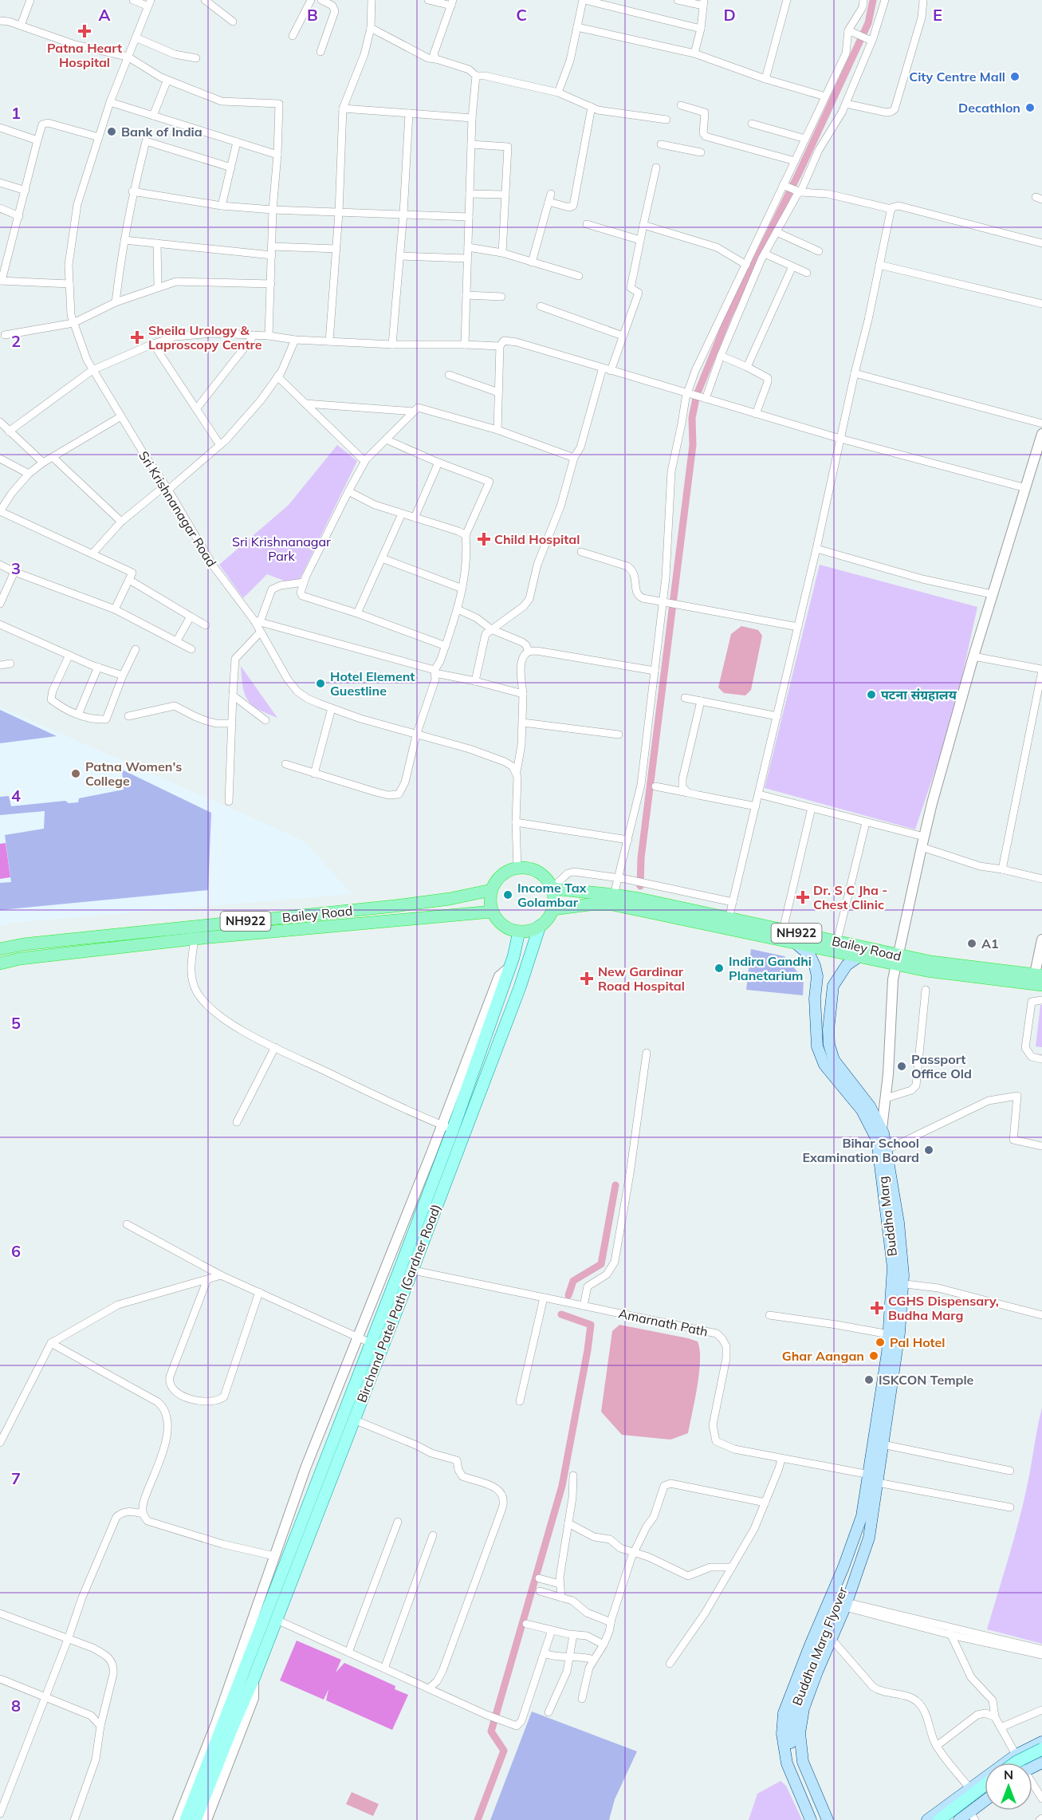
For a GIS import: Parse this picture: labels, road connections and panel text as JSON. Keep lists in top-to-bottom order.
{
  "streets": {
    "highway": ["Bailey Road", "NH922"],
    "main road": ["Buddha Marg", "Birchand Patel Path (Gardner Road)", "Buddha Marg Flyover"],
    "street": ["Sri Krishnanagar Road", "Amarnath Path"]
  },
  "crossings": [
    ["Bailey Road", "NH922"],
    ["Bailey Road", "Buddha Marg"],
    ["Bailey Road", "Birchand Patel Path (Gardner Road)"],
    ["NH922", "Birchand Patel Path (Gardner Road)"],
    ["Buddha Marg", "Amarnath Path"],
    ["Buddha Marg", "Buddha Marg Flyover"],
    ["Birchand Patel Path (Gardner Road)", "Amarnath Path"]
  ],
  "parks": ["Sri Krishnanagar Park"],
  "places": {
    "health": [
      "Patna Heart Hospital",
      "Sheila Urology & Laproscopy Centre",
      "Child Hospital",
      "Dr. S C Jha - Chest Clinic",
      "New Gardinar Road Hospital",
      "CGHS Dispensary, Budha Marg"
    ],
    "other": [
      "City Centre Mall",
      "Decathlon",
      "Bank of India",
      "Hotel Element Guestline",
      "पटना संग्रहालय",
      "Patna Women's College",
      "Income Tax Golambar",
      "A1",
      "Indira Gandhi Planetarium",
      "Passport Office Old",
      "Bihar School Examination Board",
      "Pal Hotel",
      "Ghar Aangan",
      "ISKCON Temple"
    ]
  },
  "north": "top",
  "grid": {
    "columns": [
      "A",
      "B",
      "C",
      "D",
      "E"
    ],
    "rows": [
      "1",
      "2",
      "3",
      "4",
      "5",
      "6",
      "7",
      "8"
    ]
  }
}
